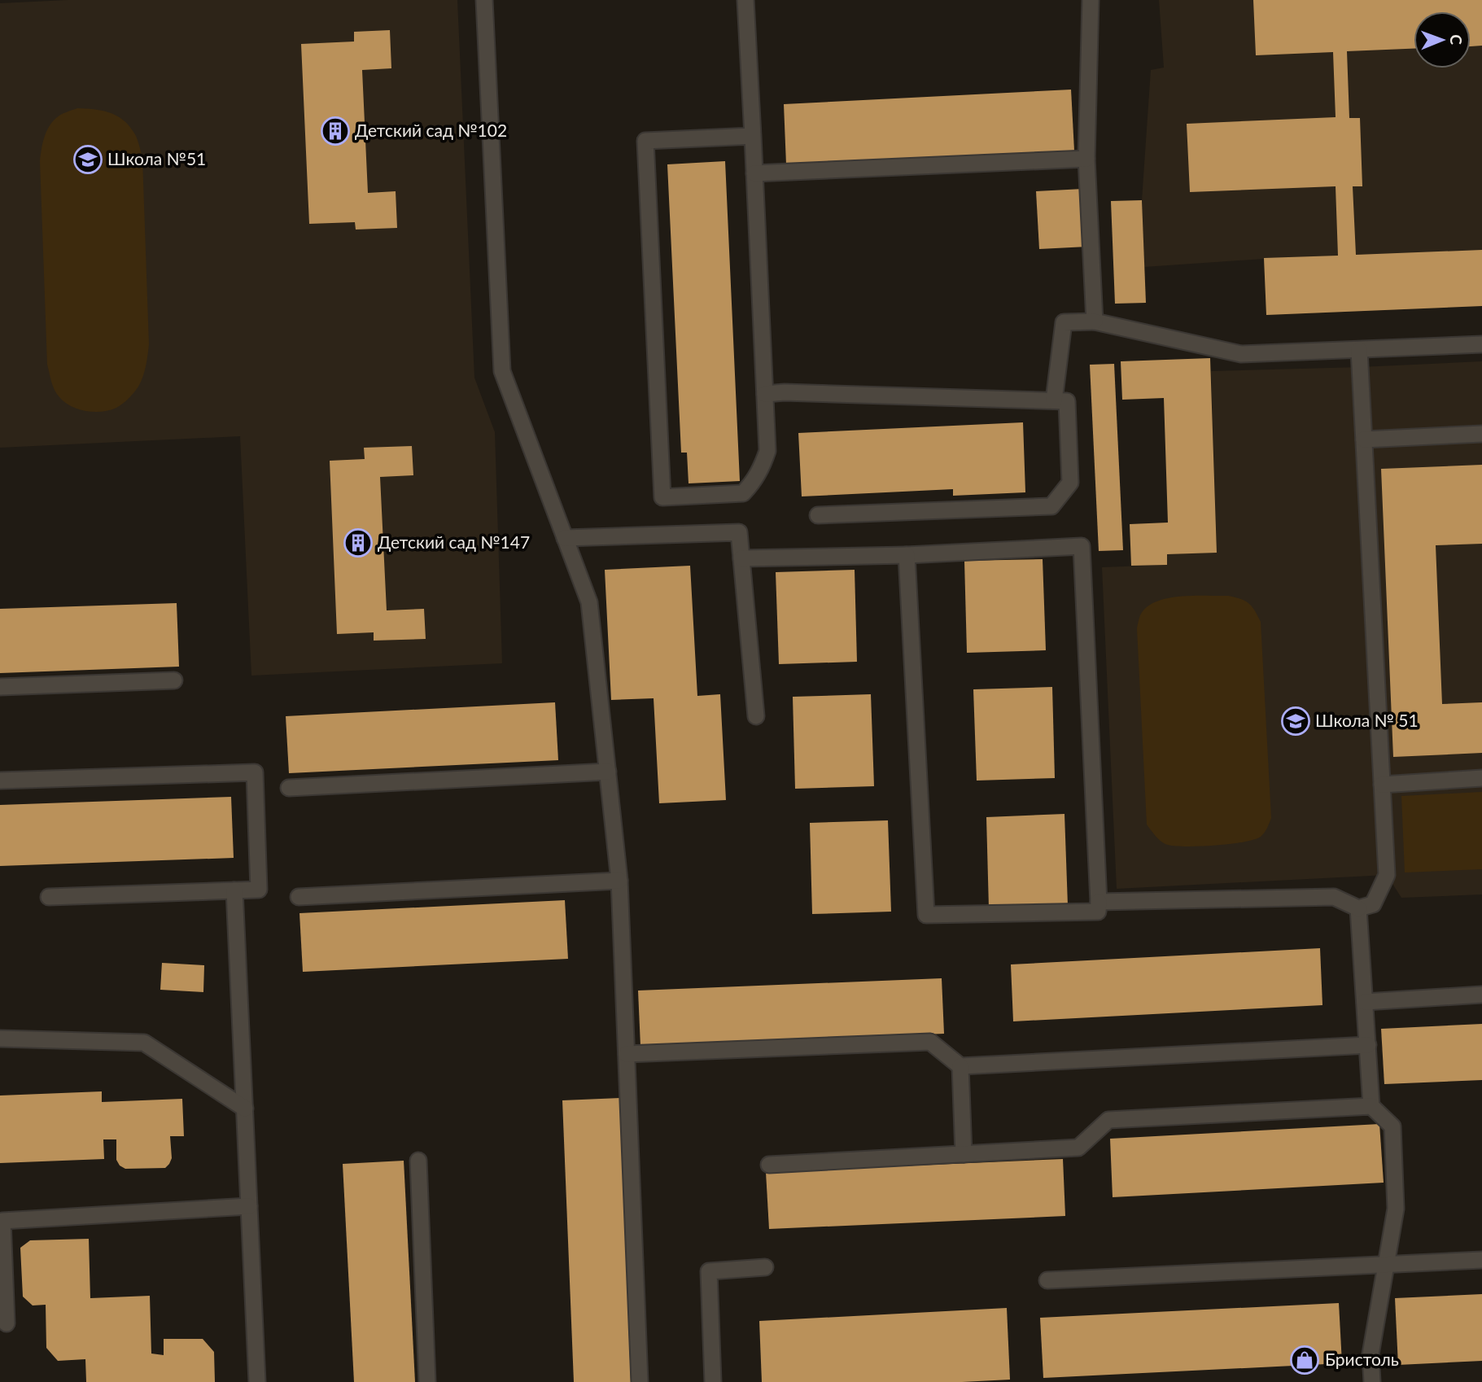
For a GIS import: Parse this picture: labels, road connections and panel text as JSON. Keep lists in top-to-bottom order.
{
  "places": {
    "building": ["Детский сад №102", "Детский сад №147"],
    "school or university": ["Школа №51", "Школа № 51"],
    "shop": ["Бристоль"]
  },
  "north": "right"
}
